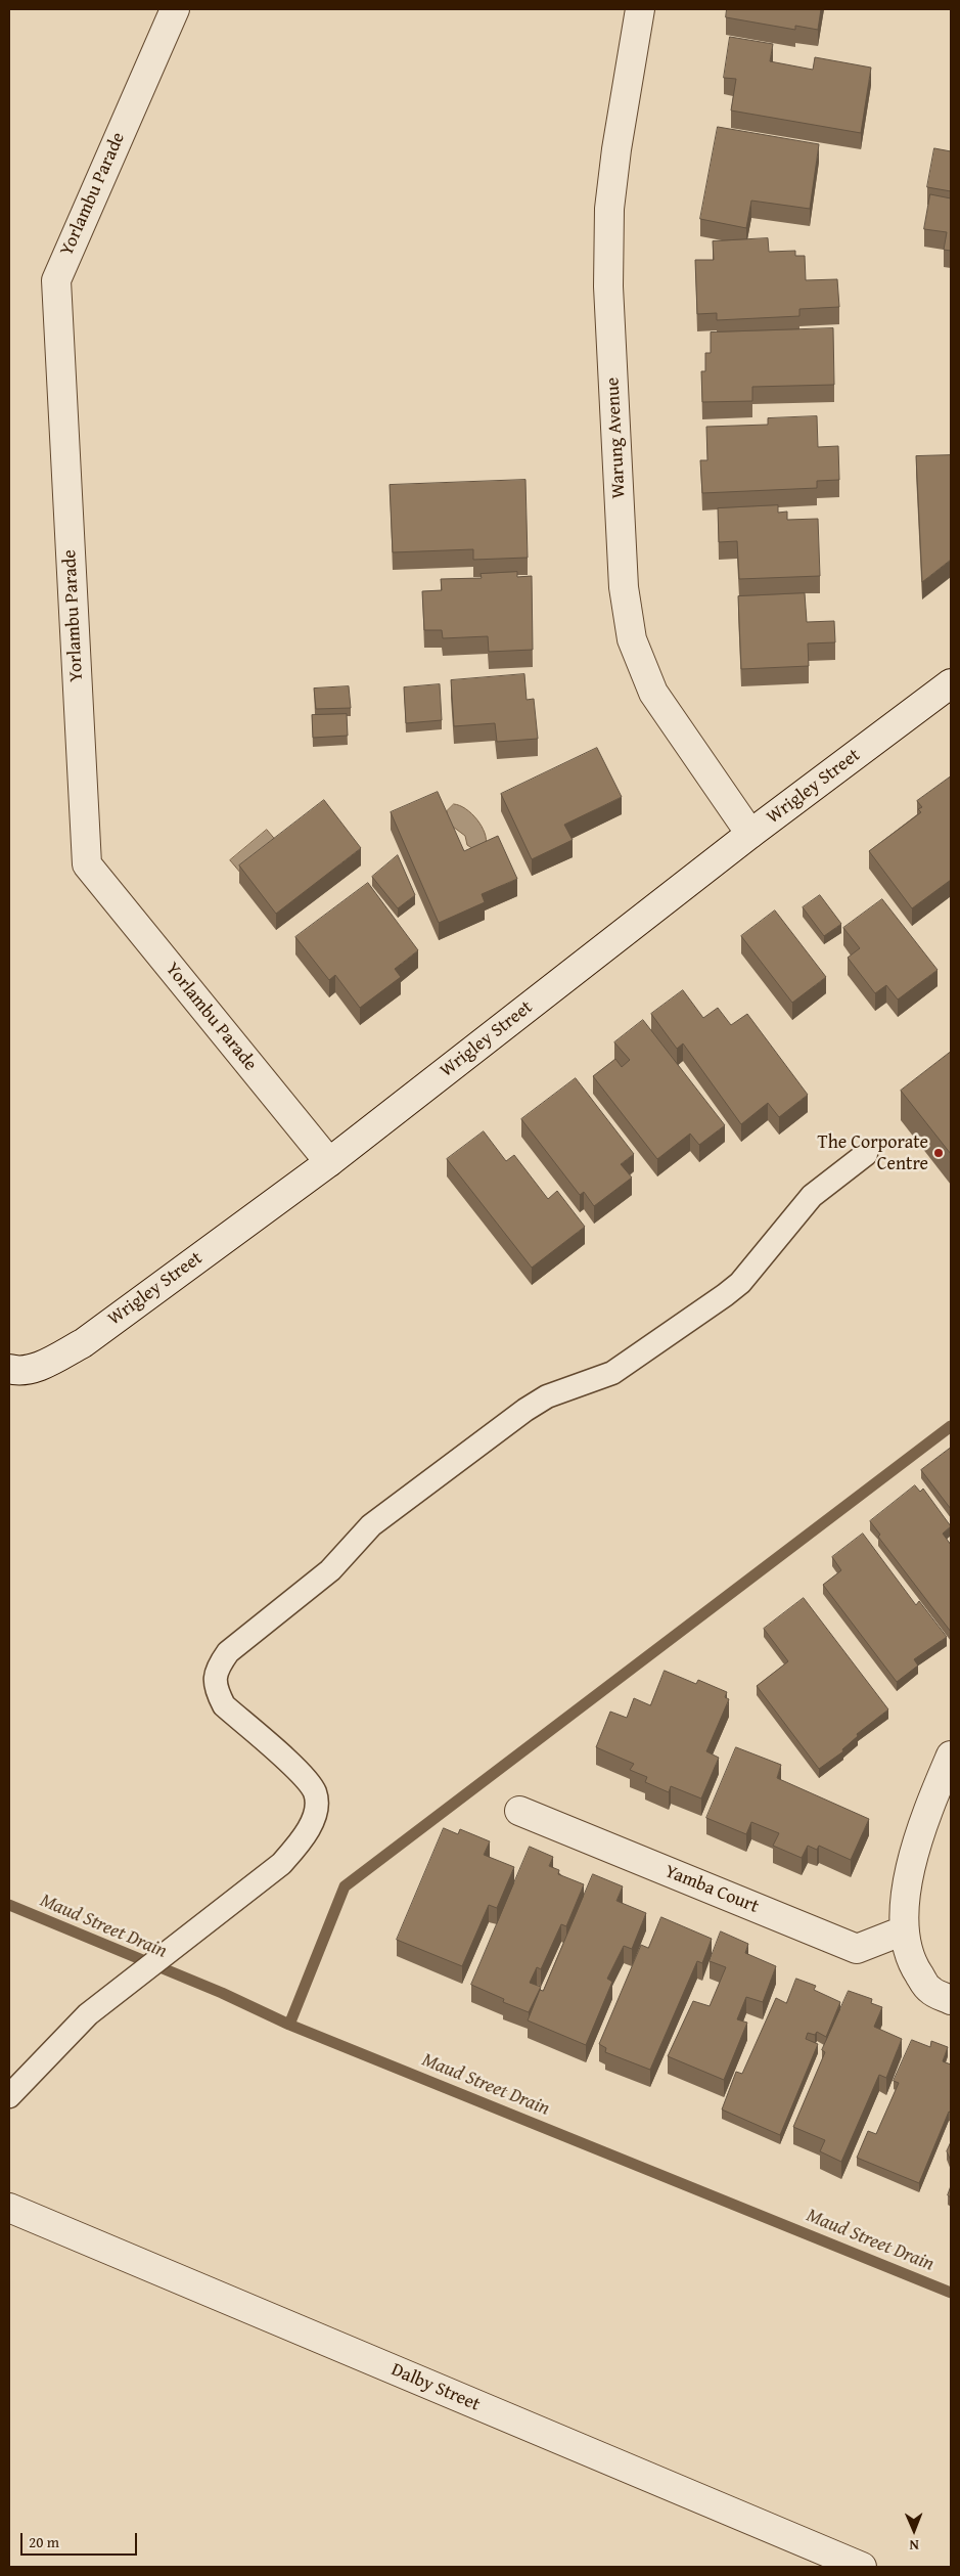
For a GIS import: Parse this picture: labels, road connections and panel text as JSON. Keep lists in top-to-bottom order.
{
  "streets": {
    "street": [
      "Yorlambu Parade",
      "Warung Avenue",
      "Wrigley Street",
      "Yamba Court",
      "Dalby Street"
    ]
  },
  "crossings": [
    ["Yorlambu Parade", "Wrigley Street"],
    ["Warung Avenue", "Wrigley Street"]
  ],
  "water": ["Maud Street Drain"],
  "places": ["The Corporate Centre"],
  "scale_bar": "20 m",
  "north": "bottom"
}
